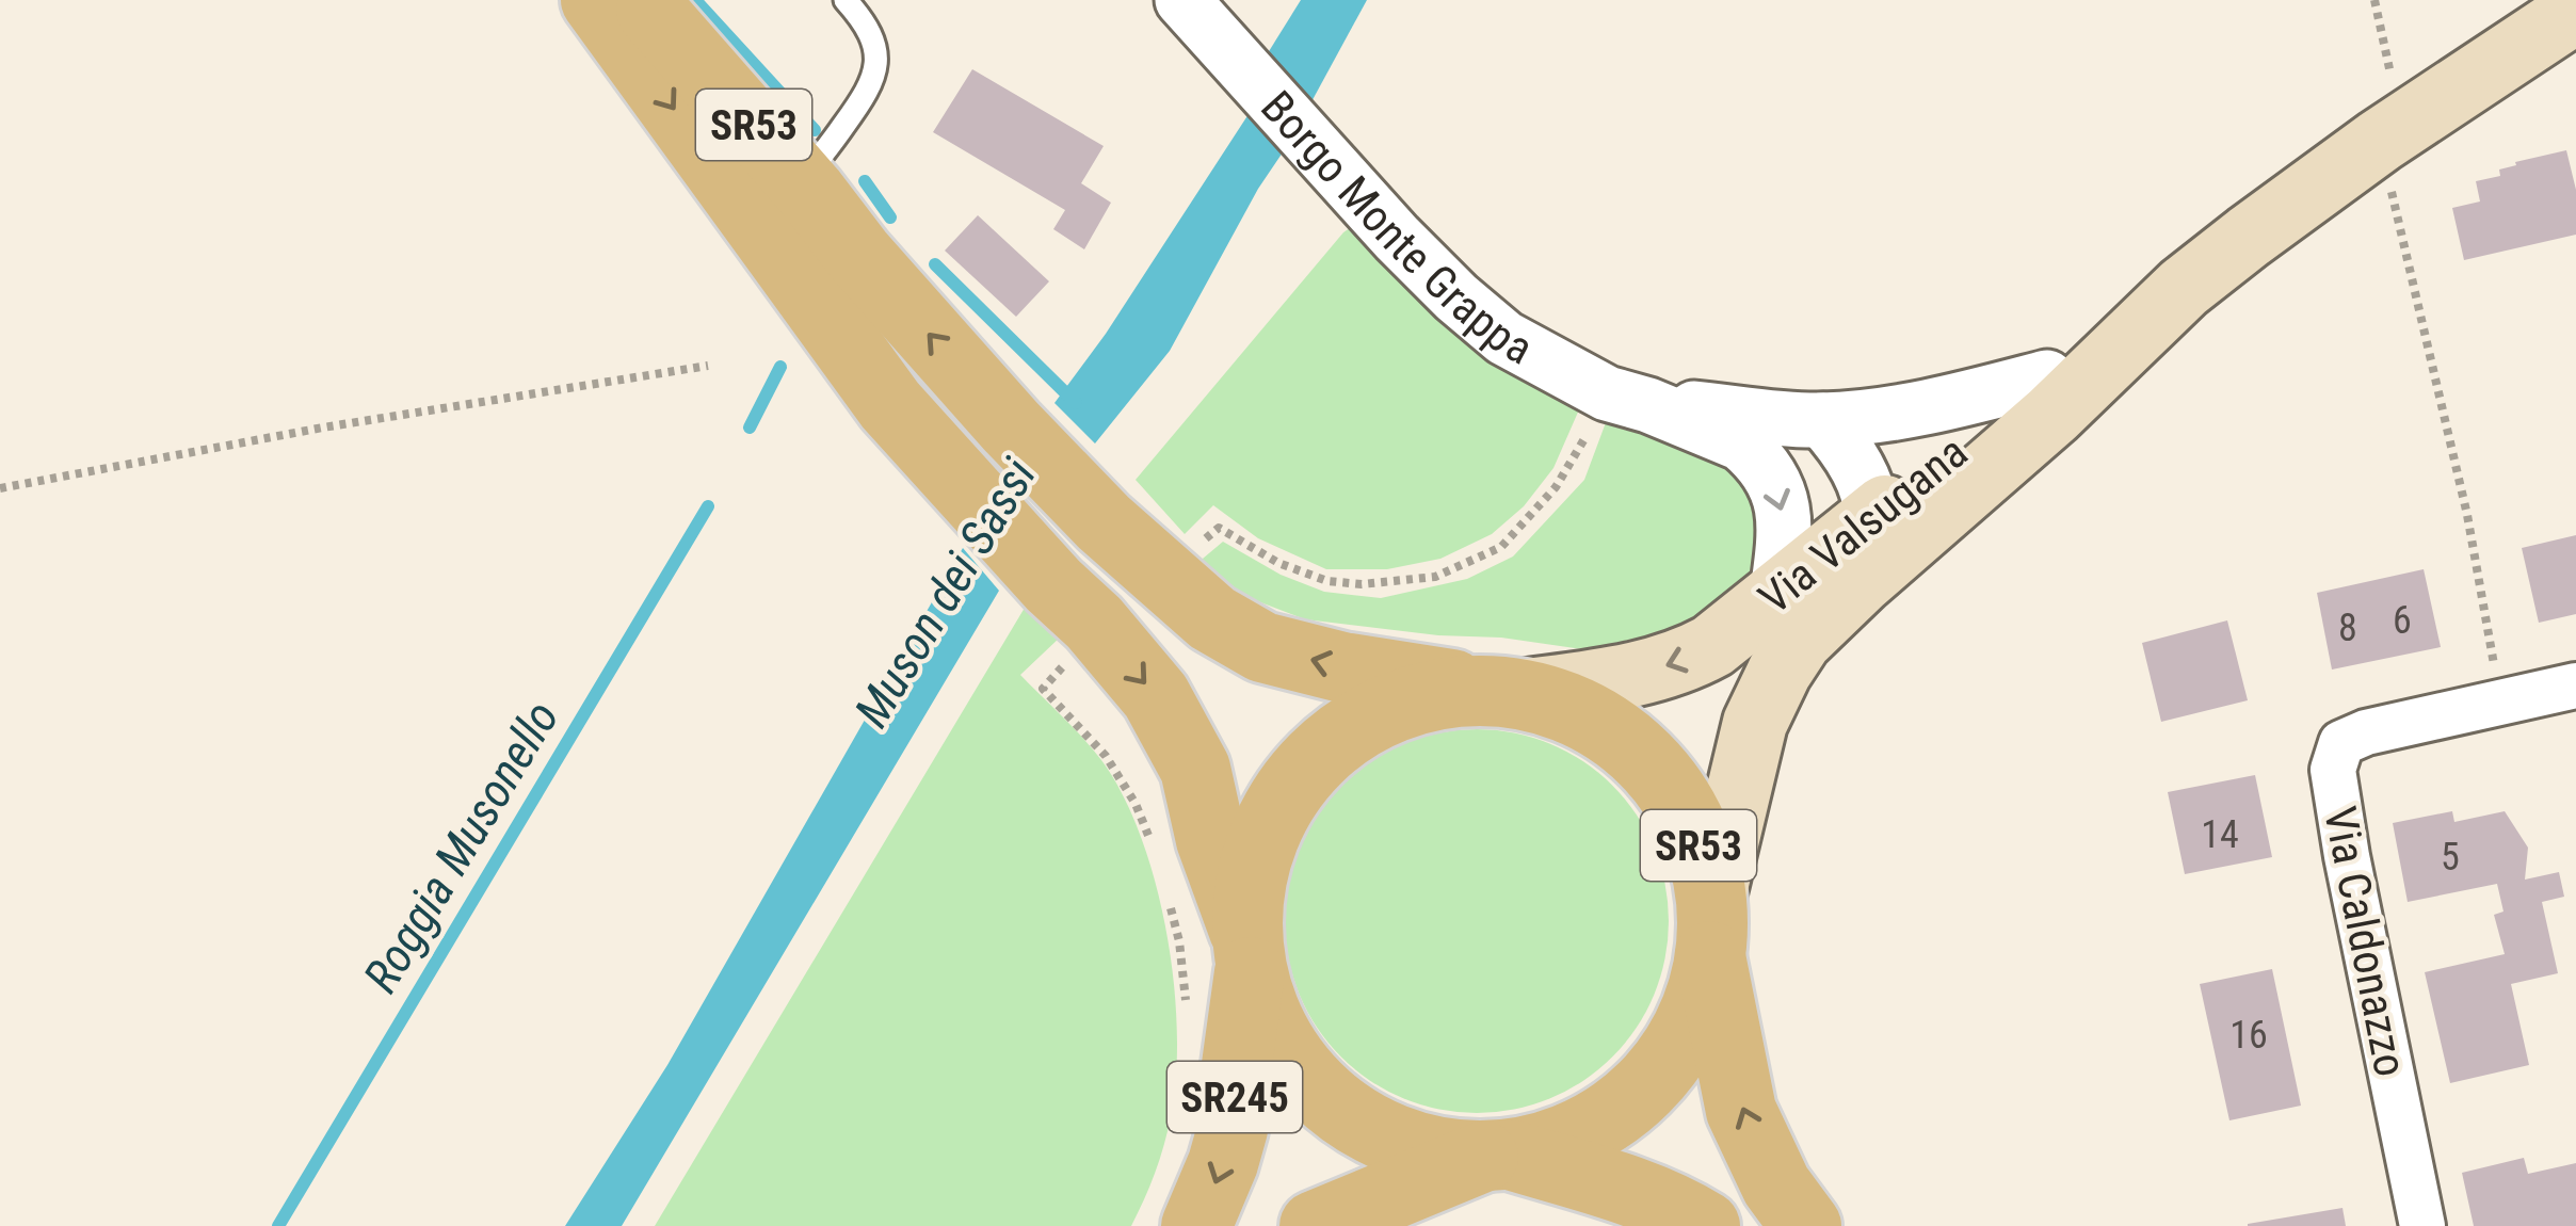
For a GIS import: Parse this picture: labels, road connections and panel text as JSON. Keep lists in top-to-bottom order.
{
  "streets": {
    "main road": ["SR53", "Via Valsugana", "SR245"],
    "street": ["Borgo Monte Grappa", "Via Caldonazzo"]
  },
  "crossings": [
    ["SR53", "Via Valsugana"],
    ["SR53", "SR245"]
  ],
  "water": ["Muson dei Sassi", "Roggia Musonello"],
  "house_numbers": [
    "6",
    "8",
    "14",
    "5",
    "16"
  ]
}
